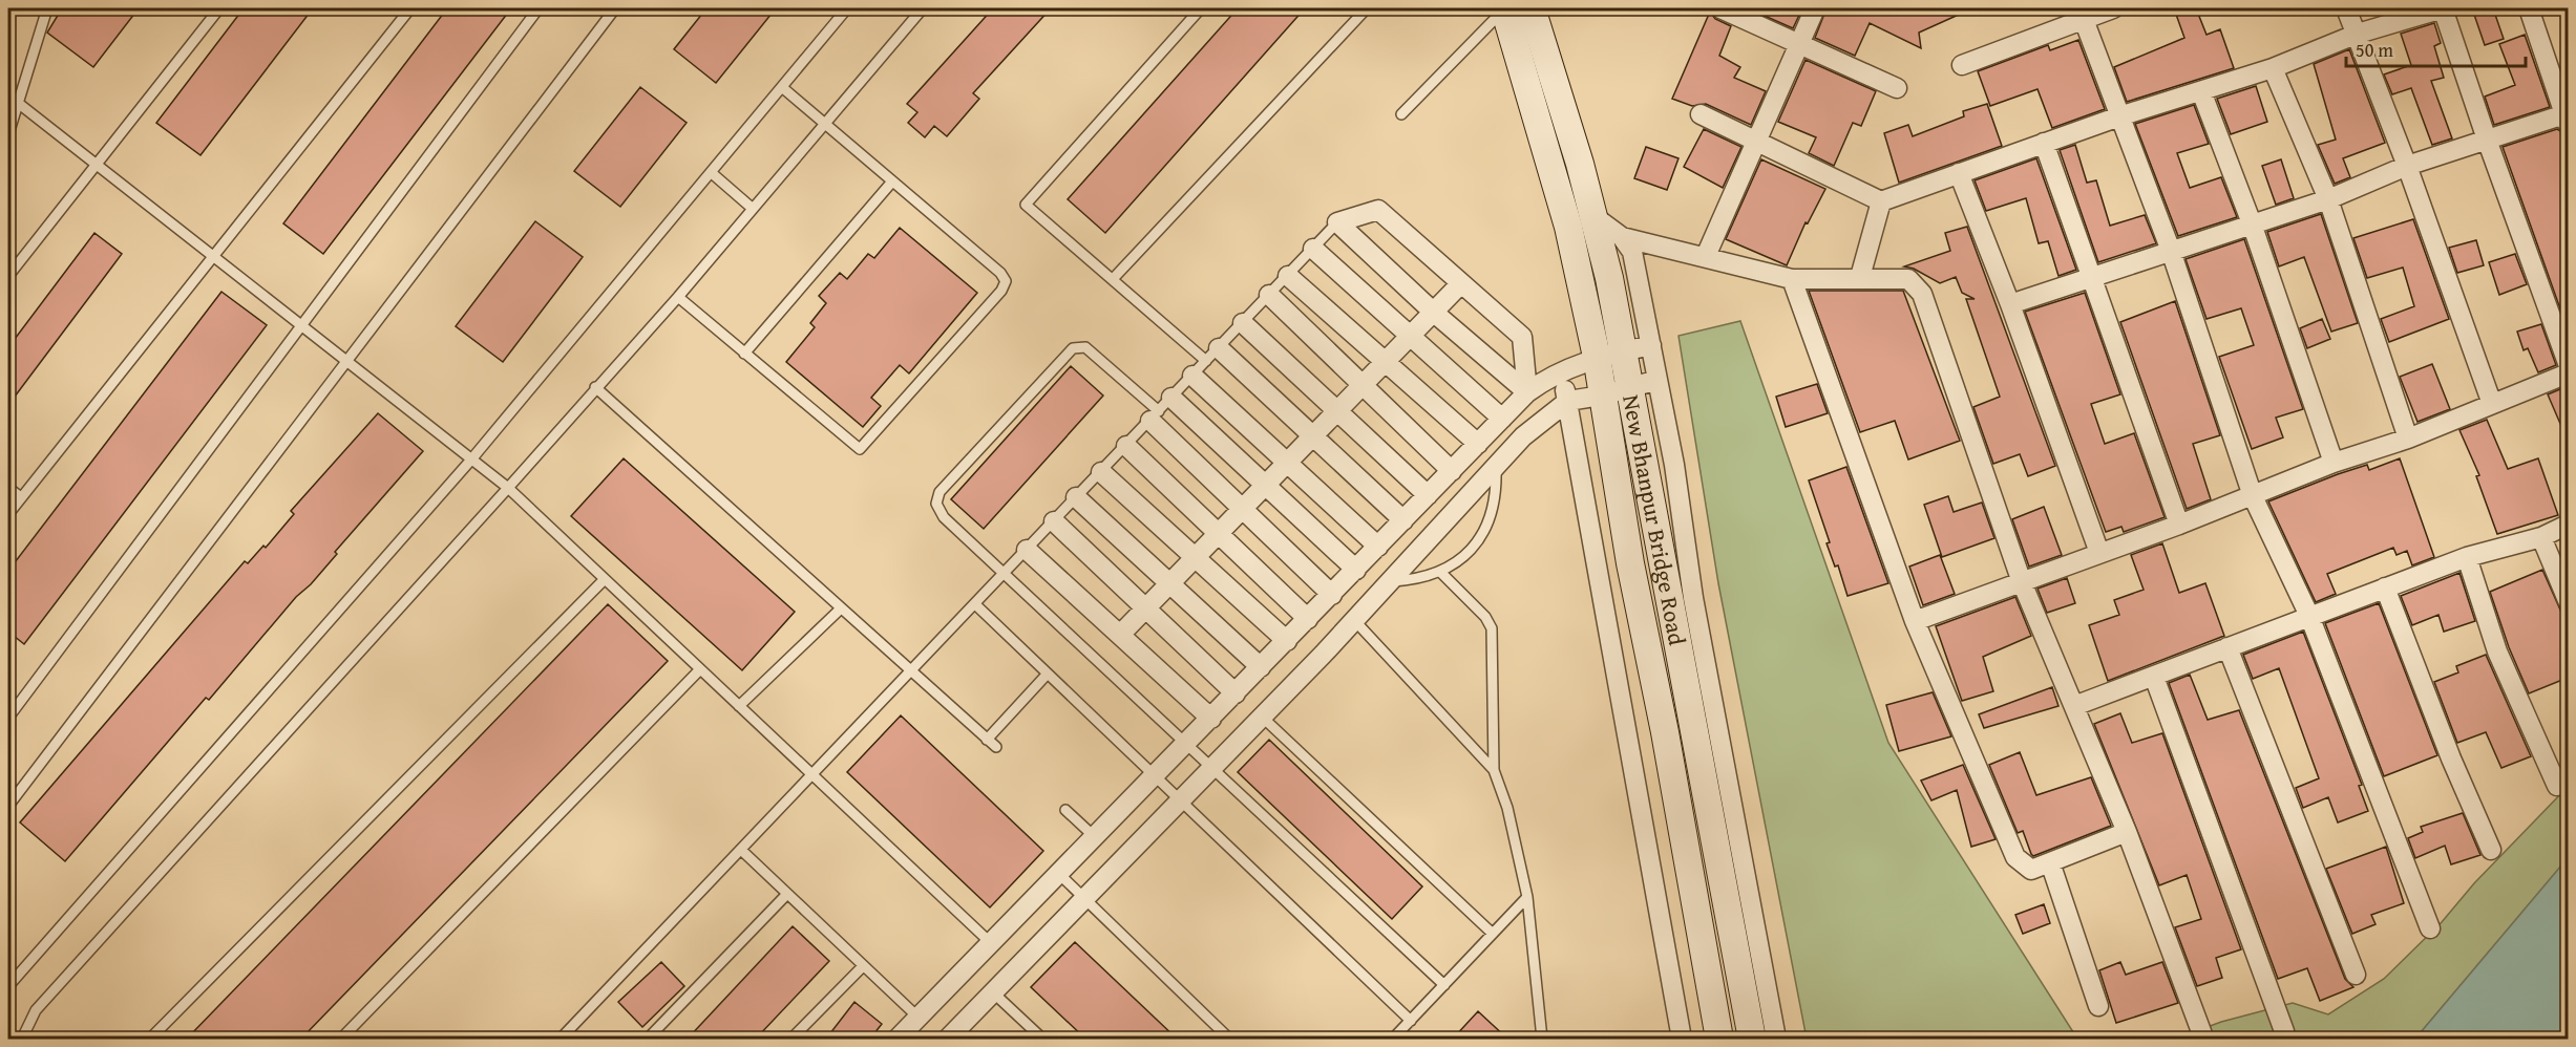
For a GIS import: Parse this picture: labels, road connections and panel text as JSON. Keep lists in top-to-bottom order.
{
  "streets": {
    "street": ["New Bhanpur Bridge Road"]
  },
  "scale_bar": "50 m"
}
